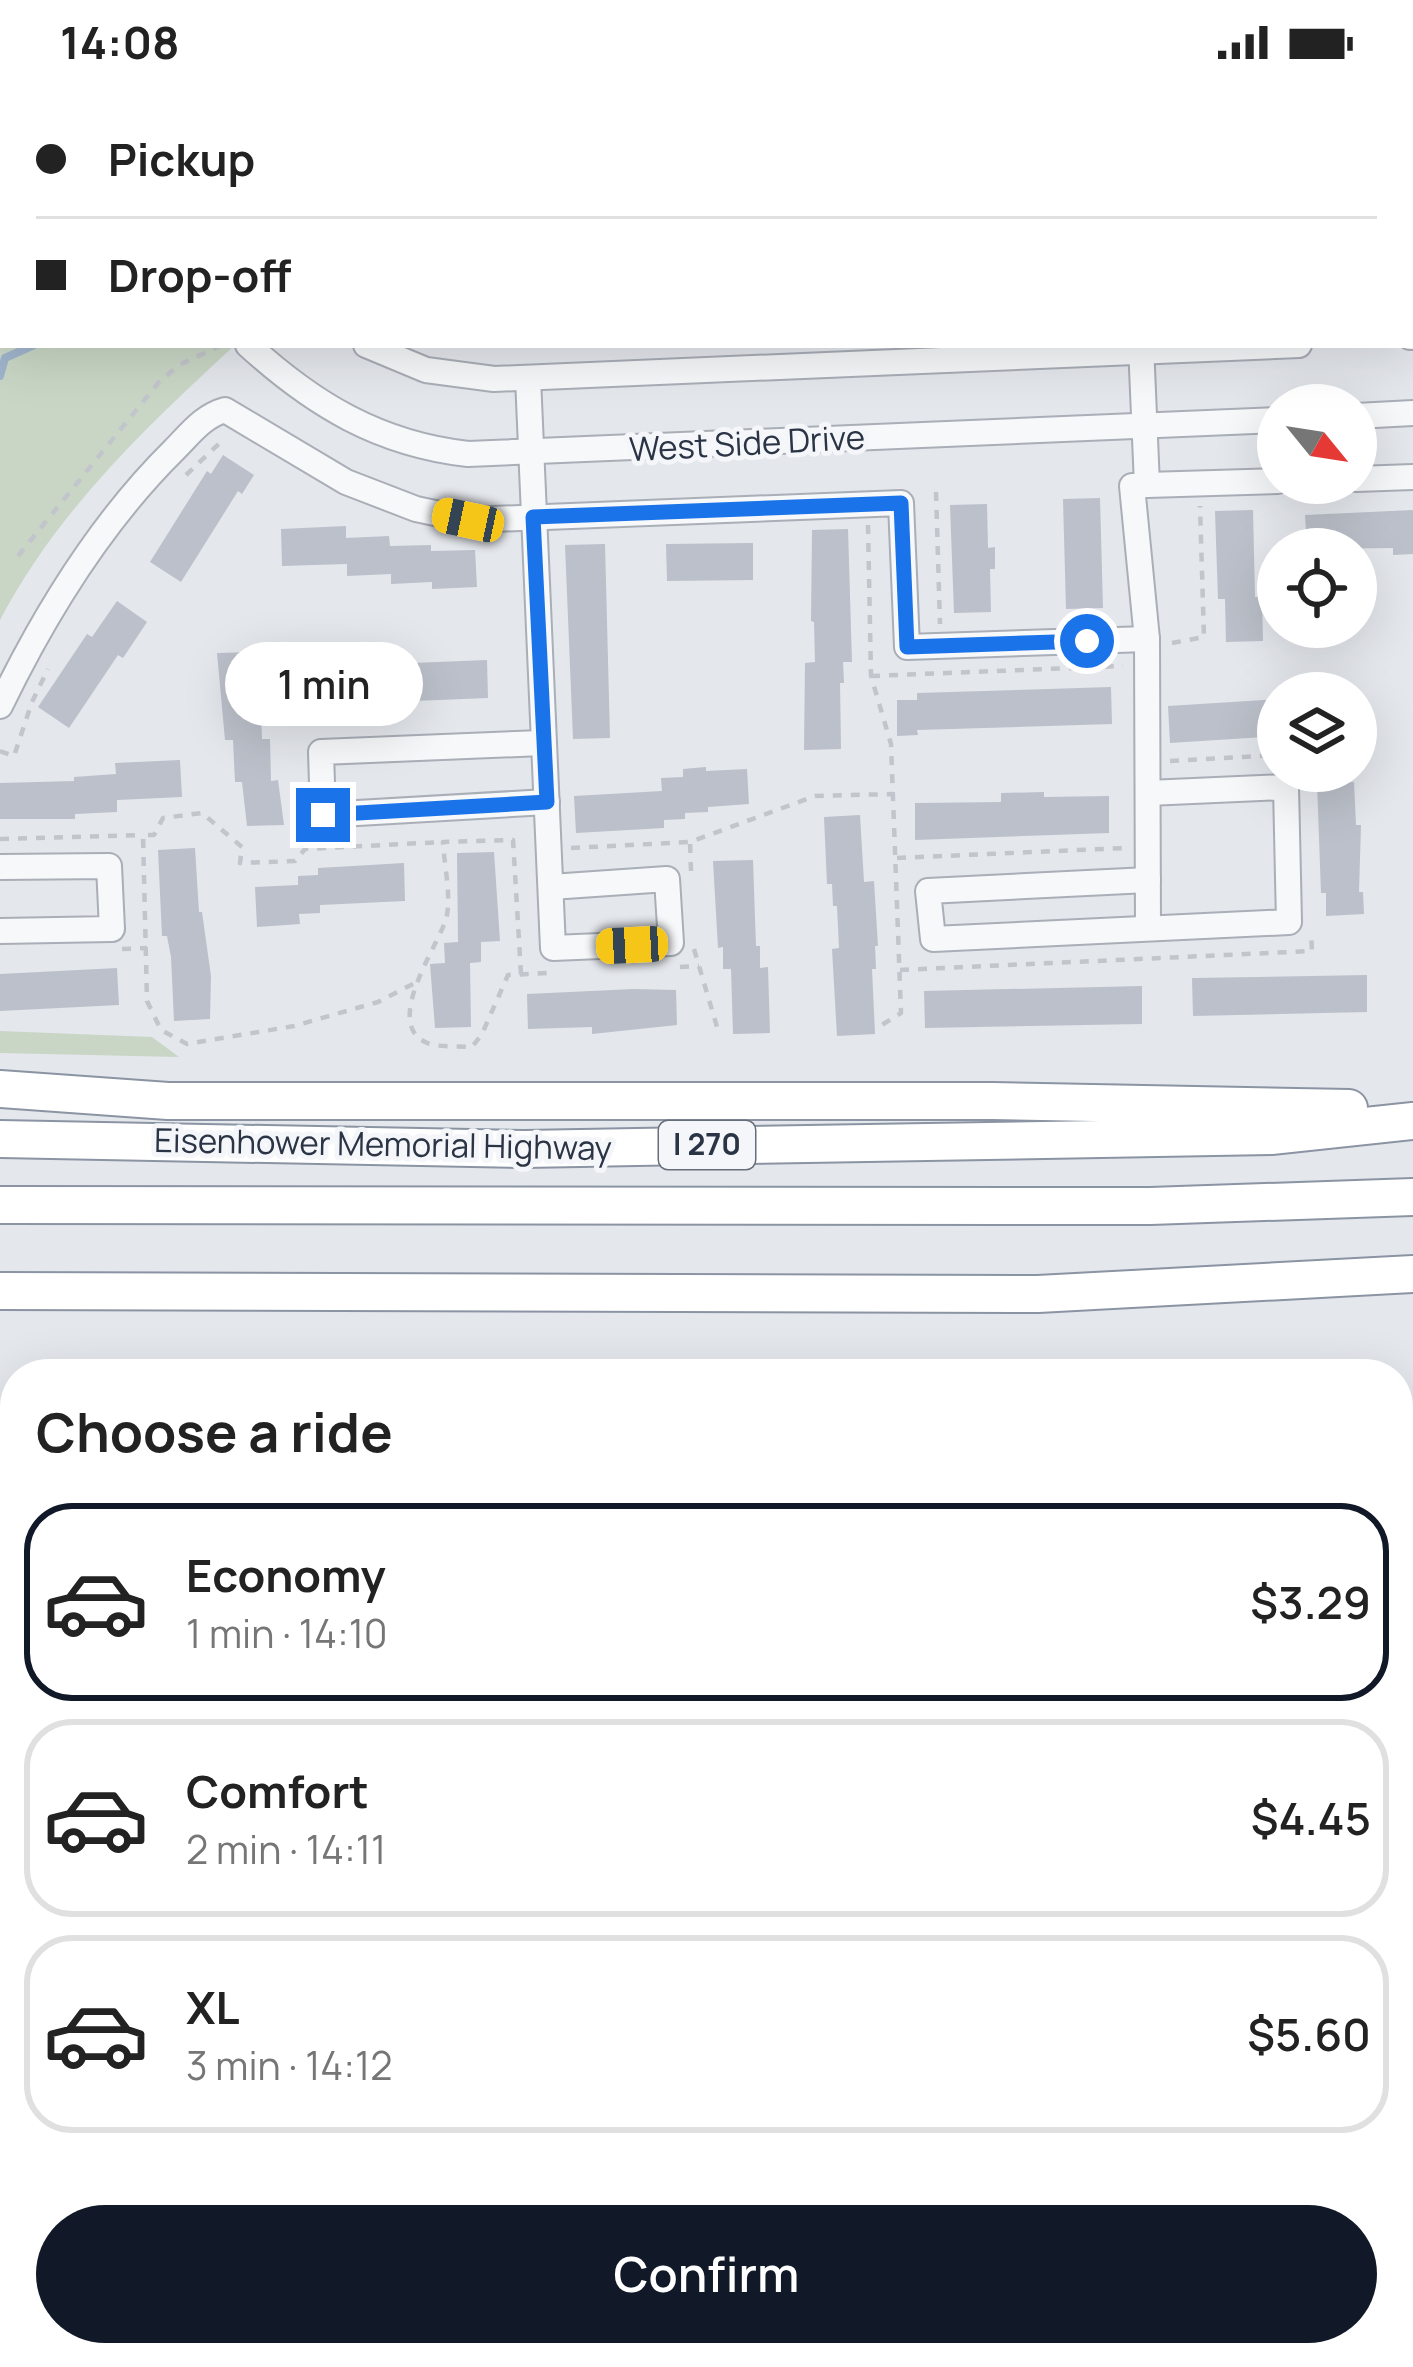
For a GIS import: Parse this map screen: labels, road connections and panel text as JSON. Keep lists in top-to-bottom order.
{
  "streets": {
    "highway": ["Eisenhower Memorial Highway", "I 270"],
    "street": ["West Side Drive"]
  },
  "north": "bottom right",
  "page": {
    "status": "14:08",
    "banner": ["Pickup", "Drop-off"],
    "bubble": "1 min",
    "heading": "Choose a ride",
    "list": [
      {
        "name": "Economy",
        "note": "1 min · 14:10",
        "value": "$3.29"
      },
      {
        "name": "Comfort",
        "note": "2 min · 14:11",
        "value": "$4.45"
      },
      {
        "name": "XL",
        "note": "3 min · 14:12",
        "value": "$5.60"
      }
    ],
    "buttons": "Confirm"
  }
}
